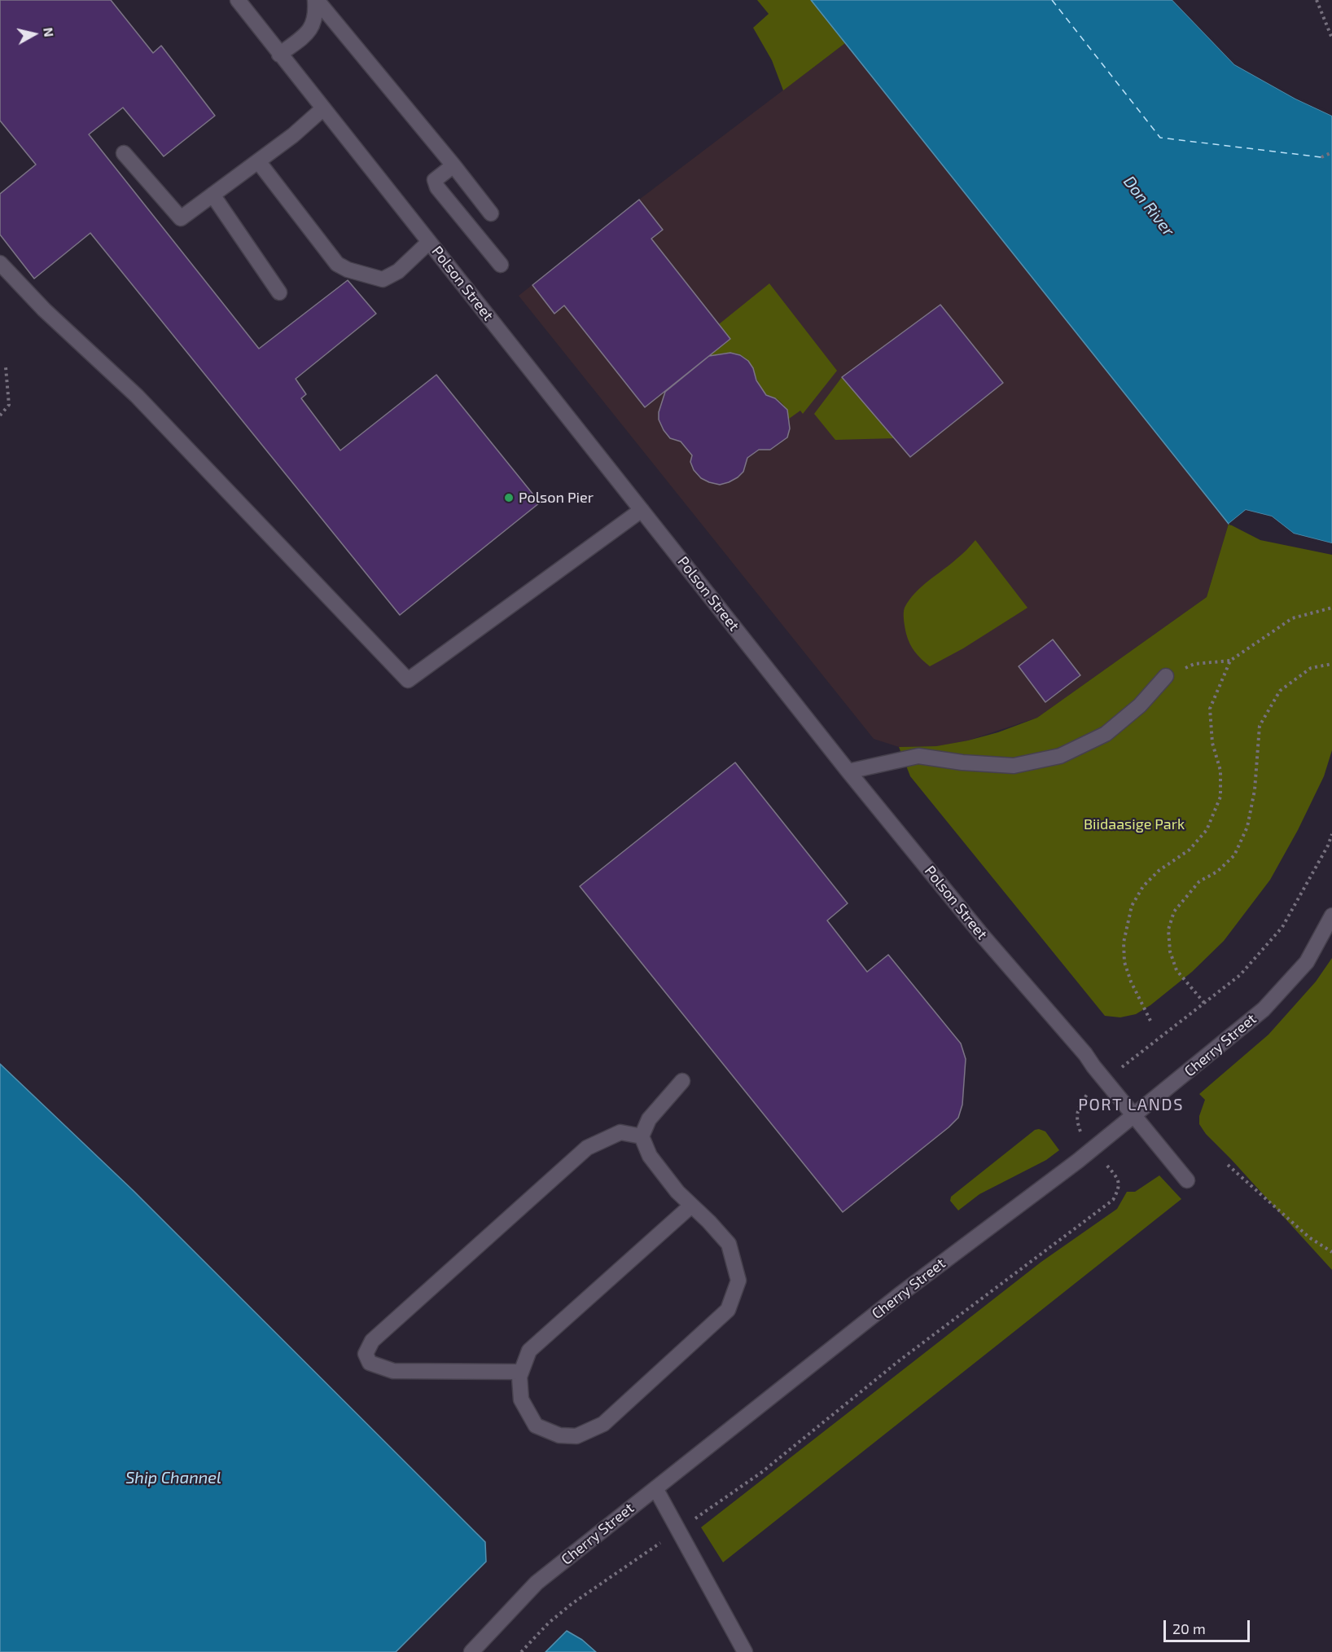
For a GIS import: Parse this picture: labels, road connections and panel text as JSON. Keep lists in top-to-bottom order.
{
  "streets": {
    "street": ["Polson Street", "Cherry Street"]
  },
  "crossings": [
    ["Polson Street", "Cherry Street"]
  ],
  "districts": ["PORT LANDS"],
  "water": ["Don River", "Ship Channel"],
  "parks": ["Biidaasige Park"],
  "places": ["Polson Pier"],
  "scale_bar": "20 m",
  "north": "right"
}
